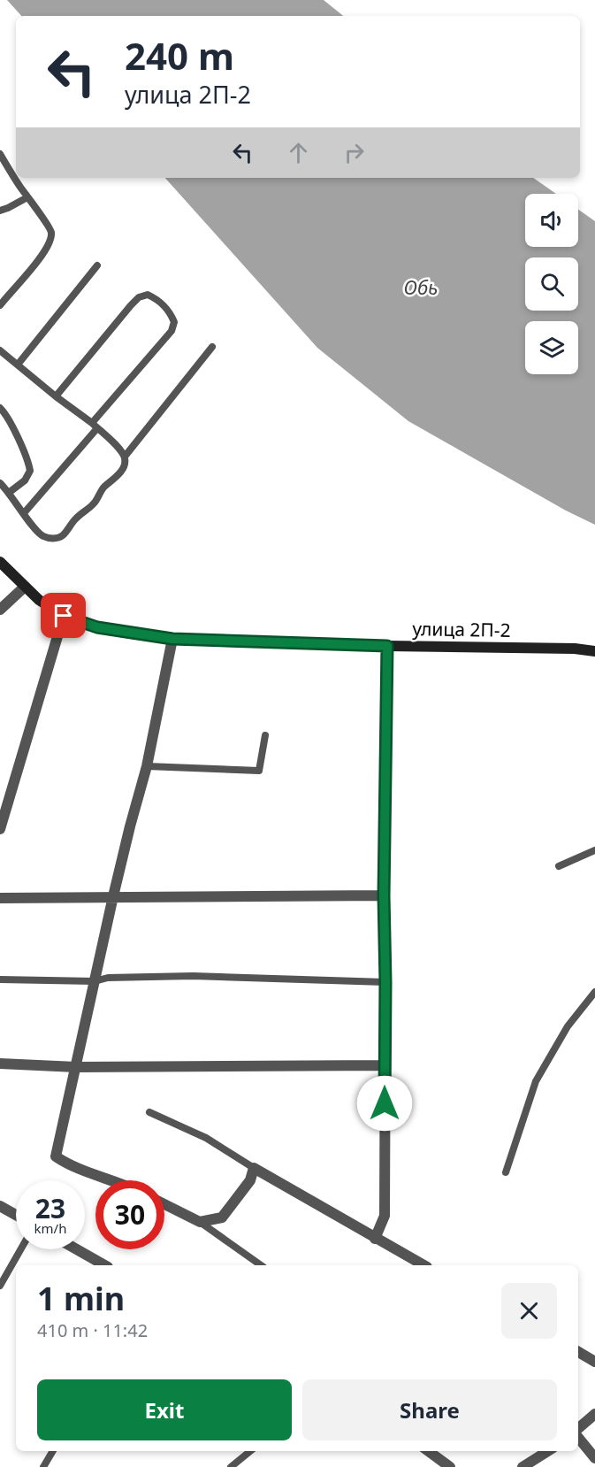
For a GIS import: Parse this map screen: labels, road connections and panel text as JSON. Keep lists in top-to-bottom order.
{
  "streets": {
    "main road": ["улица 2П-2"]
  },
  "water": ["Обь"],
  "page": {
    "turn": ["240 m", "улица 2П-2"],
    "speed": "23 km/h",
    "limit": "30",
    "heading": ["1 min", "410 m · 11:42"],
    "buttons": ["Exit", "Share"]
  }
}
